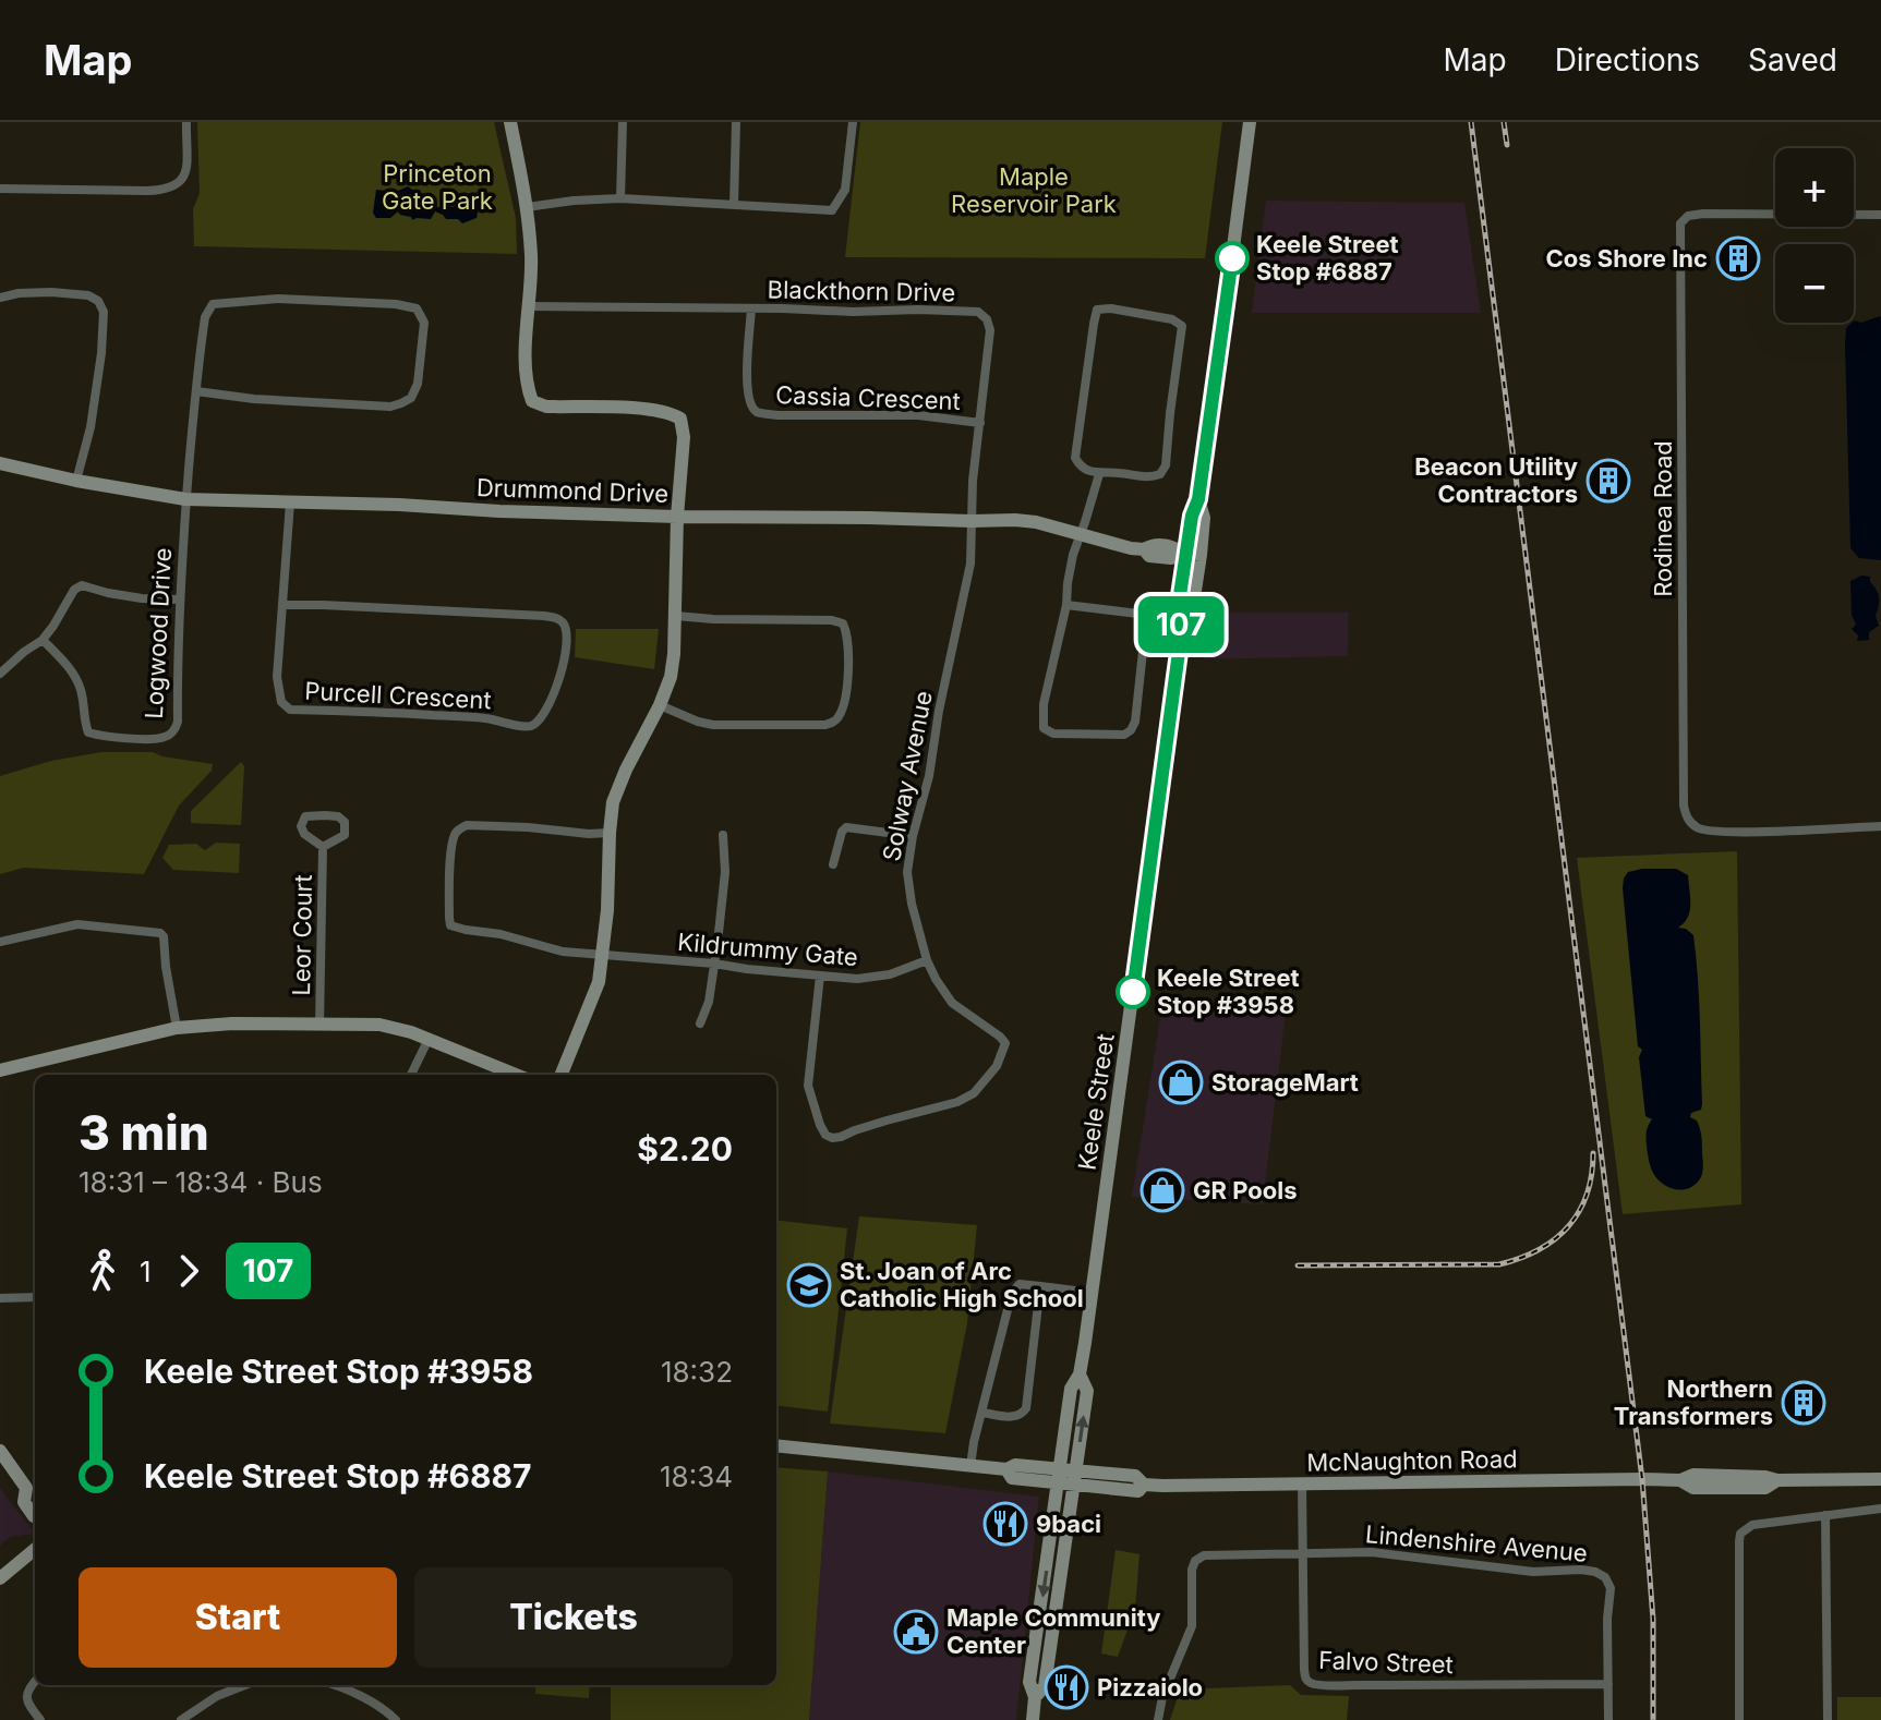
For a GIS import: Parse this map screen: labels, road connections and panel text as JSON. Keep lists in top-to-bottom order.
{
  "streets": {
    "street": [
      "Blackthorn Drive",
      "Cassia Crescent",
      "Drummond Drive",
      "Rodinea Road",
      "Logwood Drive",
      "Purcell Crescent",
      "Solway Avenue",
      "Leor Court",
      "Kildrummy Gate",
      "Keele Street",
      "McNaughton Road",
      "Lindenshire Avenue",
      "Falvo Street"
    ]
  },
  "crossings": [
    ["Blackthorn Drive", "Cassia Crescent"],
    ["Blackthorn Drive", "Drummond Drive"],
    ["Blackthorn Drive", "Solway Avenue"],
    ["Drummond Drive", "Logwood Drive"],
    ["Drummond Drive", "Purcell Crescent"],
    ["Drummond Drive", "Solway Avenue"],
    ["Drummond Drive", "Keele Street"],
    ["Solway Avenue", "Kildrummy Gate"],
    ["Keele Street", "McNaughton Road"],
    ["McNaughton Road", "Falvo Street"],
    ["Lindenshire Avenue", "Falvo Street"]
  ],
  "parks": ["Princeton Gate Park", "Maple Reservoir Park"],
  "places": {
    "other": ["Keele Street Stop #6887", "Keele Street Stop #3958"],
    "building": ["Cos Shore Inc", "Beacon Utility Contractors", "Northern Transformers"],
    "shop": ["StorageMart", "GR Pools"],
    "school or university": ["St. Joan of Arc Catholic High School"],
    "restaurant": ["9baci", "Pizzaiolo"],
    "public building": ["Maple Community Center"]
  },
  "lines": ["bus line 107"],
  "page": {
    "header": "Map",
    "nav": ["Map", "Directions", "Saved"],
    "on_map": "107",
    "map_buttons": ["+", "−"],
    "heading": ["3 min", "18:31 – 18:34 · Bus", "$2.20"],
    "legs": ["1", "107"],
    "list": [
      {
        "name": "Keele Street Stop #3958",
        "value": "18:32"
      },
      {
        "name": "Keele Street Stop #6887",
        "value": "18:34"
      }
    ],
    "buttons": ["Start", "Tickets"]
  }
}
